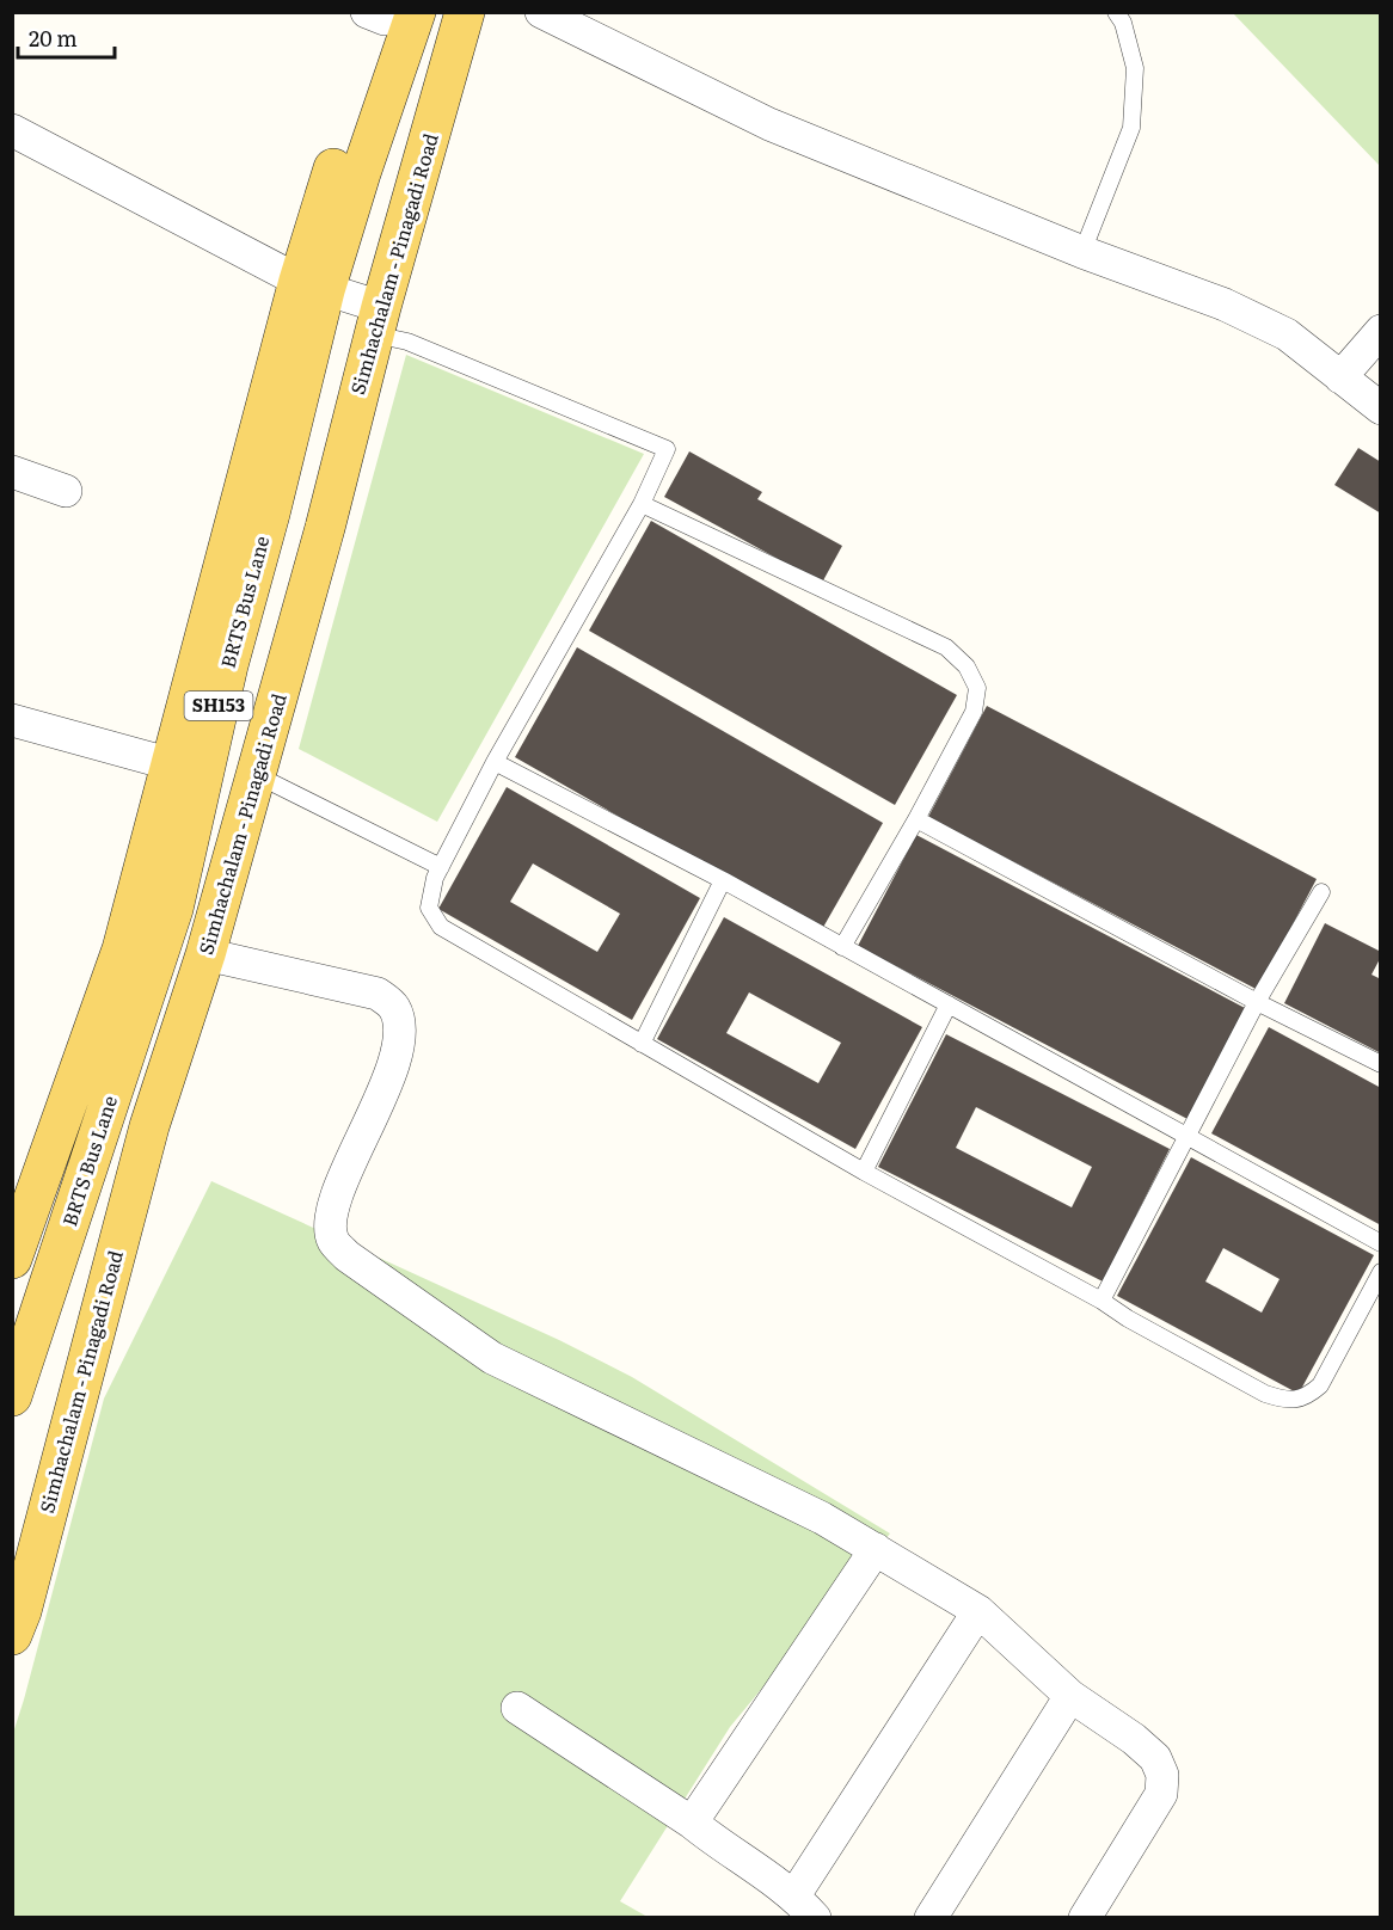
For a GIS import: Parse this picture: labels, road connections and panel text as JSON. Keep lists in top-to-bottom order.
{
  "streets": {
    "main road": ["Simhachalam - Pinagadi Road", "BRTS Bus Lane", "SH153"]
  },
  "scale_bar": "20 m"
}
